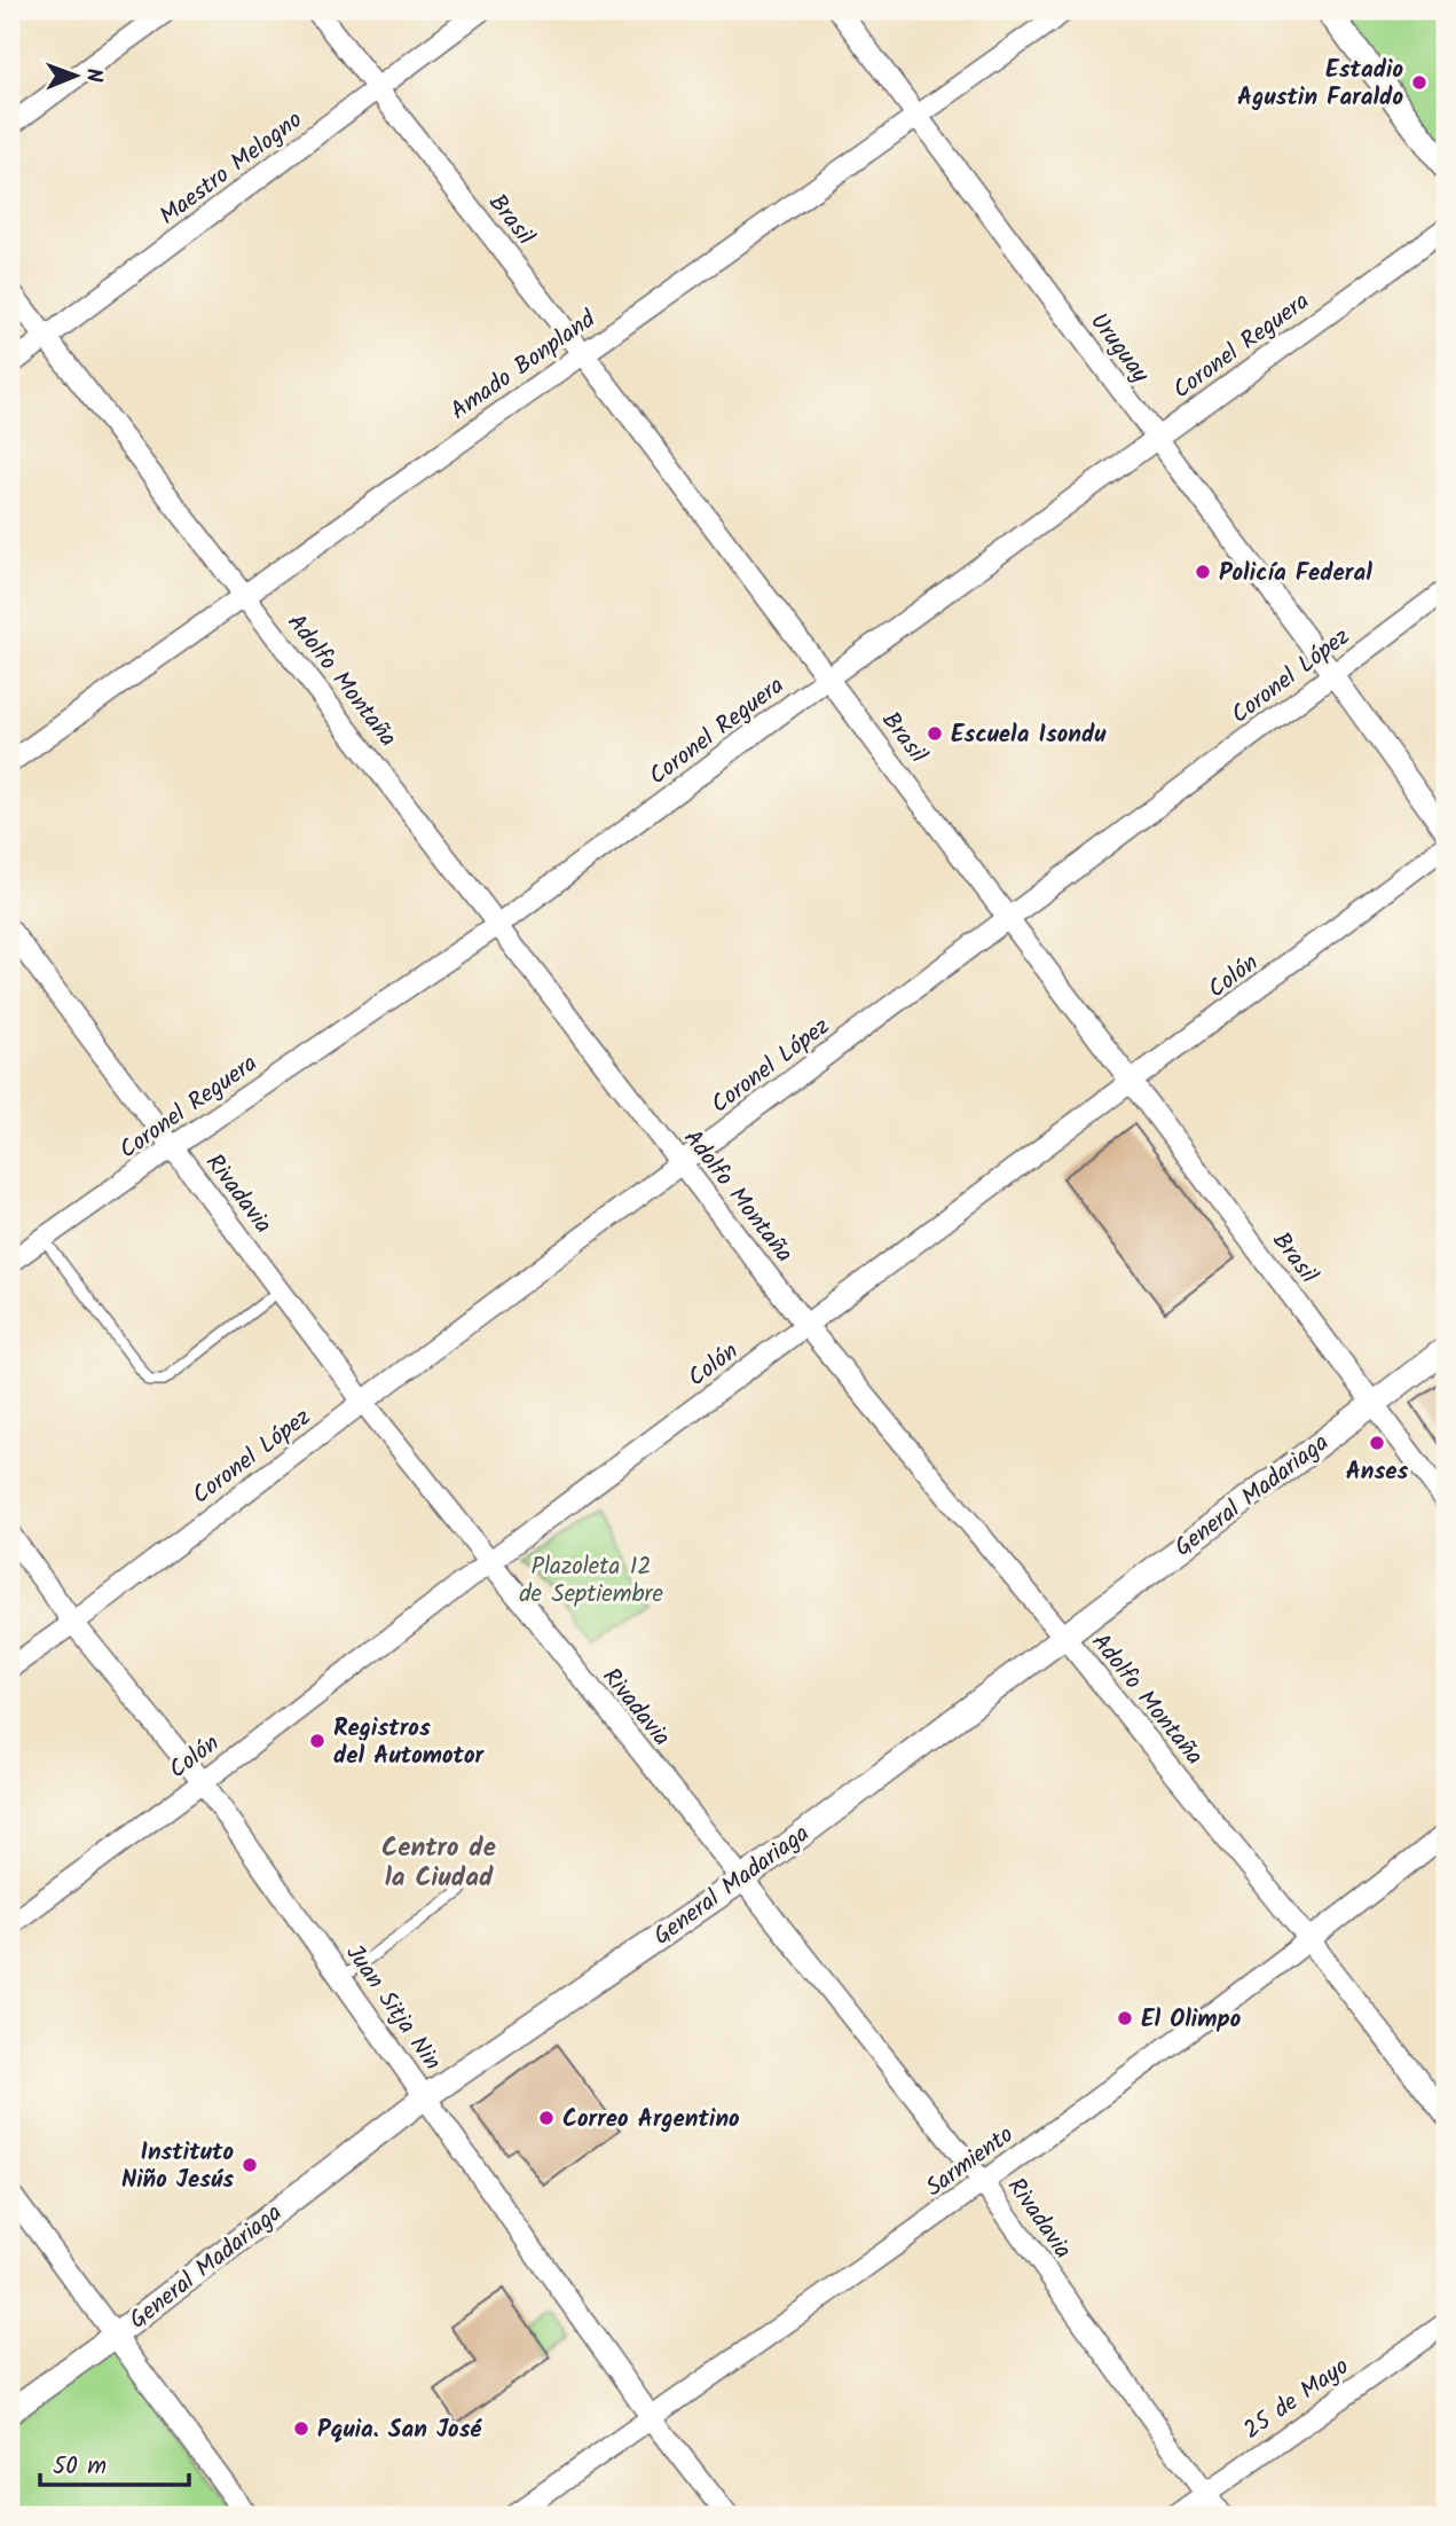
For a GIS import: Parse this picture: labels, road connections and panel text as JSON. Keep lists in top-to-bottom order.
{
  "streets": {
    "street": [
      "Maestro Melogno",
      "Brasil",
      "Coronel Reguera",
      "Uruguay",
      "Amado Bonpland",
      "Coronel López",
      "Adolfo Montaña",
      "Colón",
      "Rivadavia",
      "General Madariaga",
      "Juan Sitja Nin",
      "Sarmiento",
      "25 de Mayo"
    ]
  },
  "crossings": [
    ["Maestro Melogno", "Brasil"],
    ["Maestro Melogno", "Adolfo Montaña"],
    ["Brasil", "Coronel Reguera"],
    ["Brasil", "Amado Bonpland"],
    ["Brasil", "Coronel López"],
    ["Brasil", "Colón"],
    ["Brasil", "General Madariaga"],
    ["Coronel Reguera", "Uruguay"],
    ["Coronel Reguera", "Adolfo Montaña"],
    ["Coronel Reguera", "Rivadavia"],
    ["Uruguay", "Amado Bonpland"],
    ["Uruguay", "Coronel López"],
    ["Amado Bonpland", "Adolfo Montaña"],
    ["Coronel López", "Adolfo Montaña"],
    ["Coronel López", "Rivadavia"],
    ["Coronel López", "Juan Sitja Nin"],
    ["Adolfo Montaña", "Colón"],
    ["Adolfo Montaña", "General Madariaga"],
    ["Adolfo Montaña", "Sarmiento"],
    ["Colón", "Rivadavia"],
    ["Colón", "Juan Sitja Nin"],
    ["Rivadavia", "General Madariaga"],
    ["Rivadavia", "Sarmiento"],
    ["Rivadavia", "25 de Mayo"],
    ["General Madariaga", "Juan Sitja Nin"],
    ["Juan Sitja Nin", "Sarmiento"]
  ],
  "districts": ["Centro de la Ciudad"],
  "parks": ["Plazoleta 12 de Septiembre"],
  "places": [
    "Estadio Agustin Faraldo",
    "Policía Federal",
    "Escuela Isondu",
    "Anses",
    "Registros del Automotor",
    "El Olimpo",
    "Correo Argentino",
    "Instituto Niño Jesús",
    "Pquia. San José"
  ],
  "scale_bar": "50 m",
  "north": "right"
}
